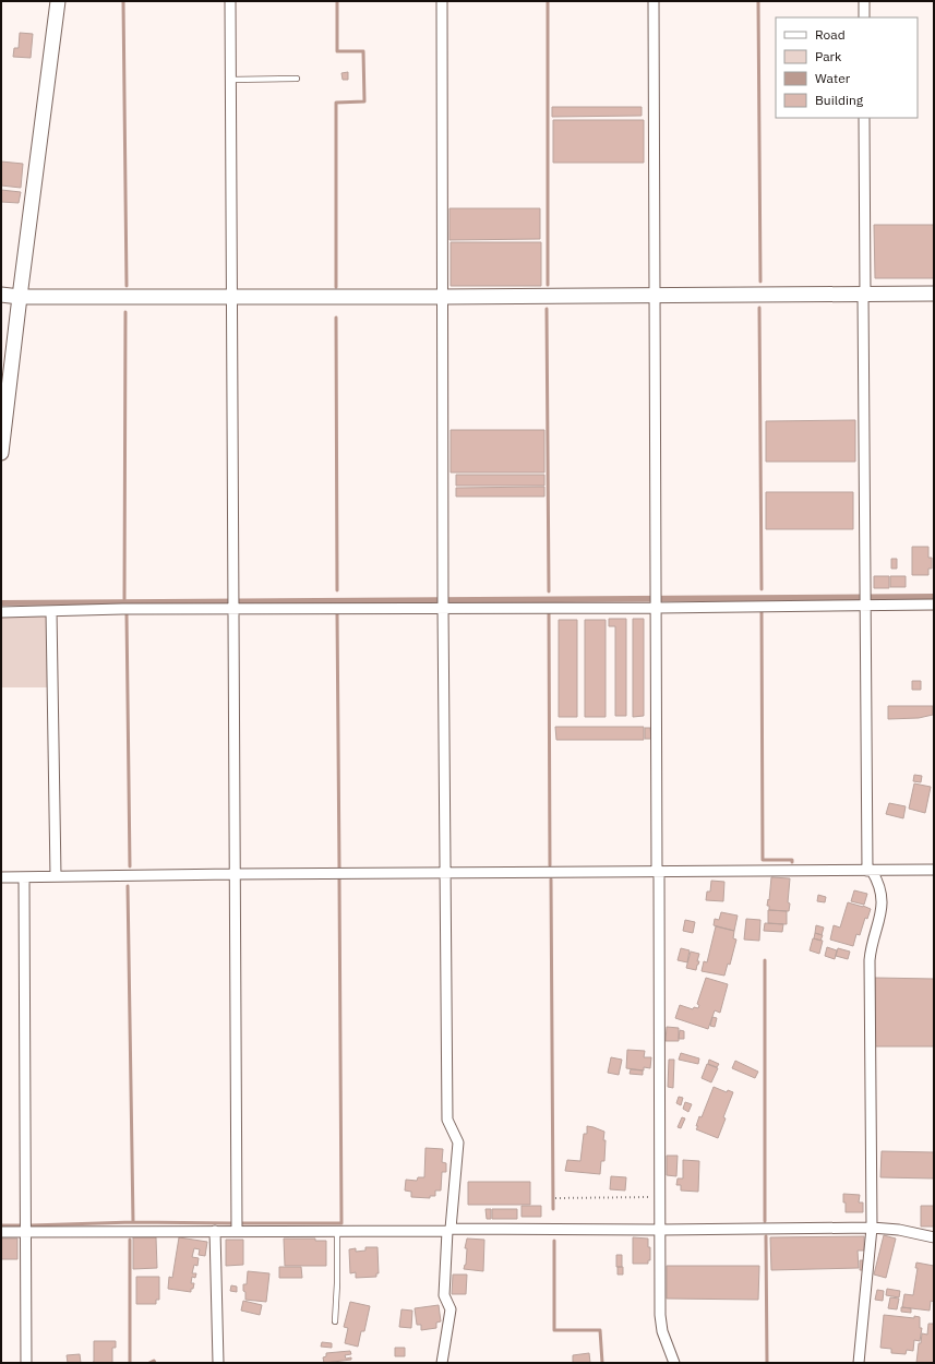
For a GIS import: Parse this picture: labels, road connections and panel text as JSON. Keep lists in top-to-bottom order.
{
  "legend": [
    "Road",
    "Park",
    "Water",
    "Building"
  ]
}
